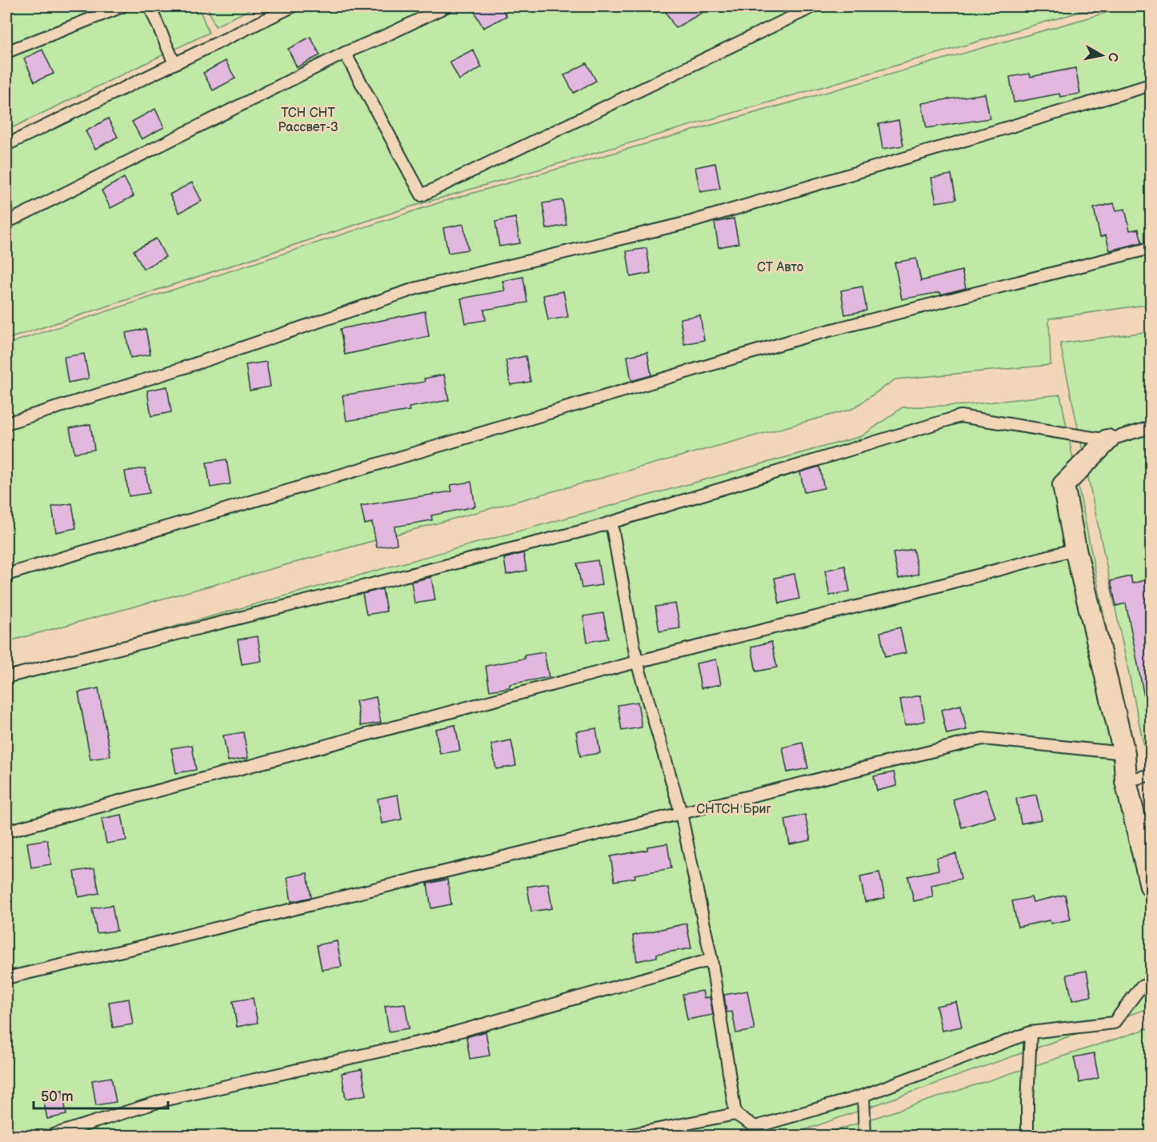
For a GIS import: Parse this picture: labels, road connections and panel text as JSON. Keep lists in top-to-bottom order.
{
  "parks": ["ТСН СНТ Рассвет-3", "СТ Авто", "СНТСН Бриг"],
  "scale_bar": "50 m",
  "north": "right"
}
